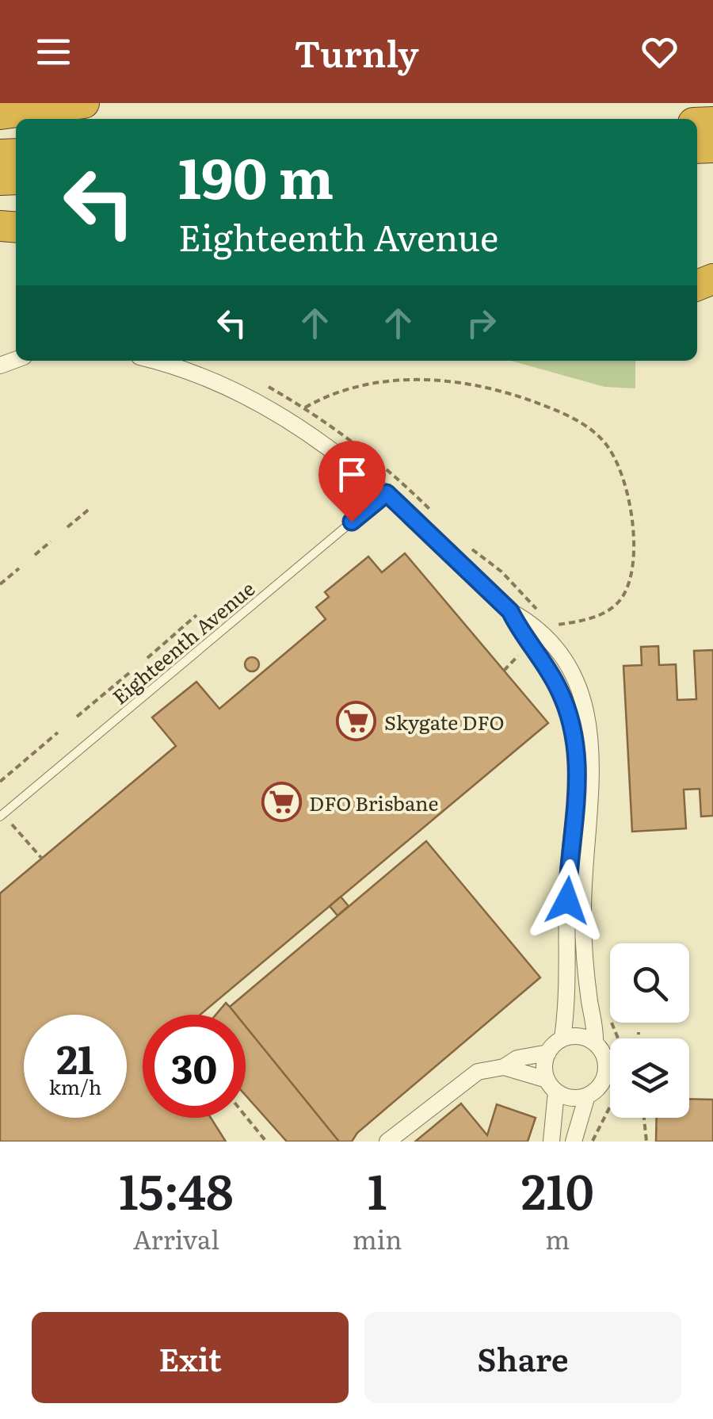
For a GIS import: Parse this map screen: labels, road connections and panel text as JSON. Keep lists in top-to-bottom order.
{
  "streets": {
    "lane": ["Eighteenth Avenue"]
  },
  "places": {
    "supermarket": ["Skygate DFO", "DFO Brisbane"]
  },
  "page": {
    "header": "Turnly",
    "turn": ["190 m", "Eighteenth Avenue"],
    "speed": "21 km/h",
    "limit": "30",
    "eta": [
      "15:48",
      "Arrival",
      "1",
      "min",
      "210",
      "m"
    ],
    "buttons": ["Exit", "Share"]
  }
}
